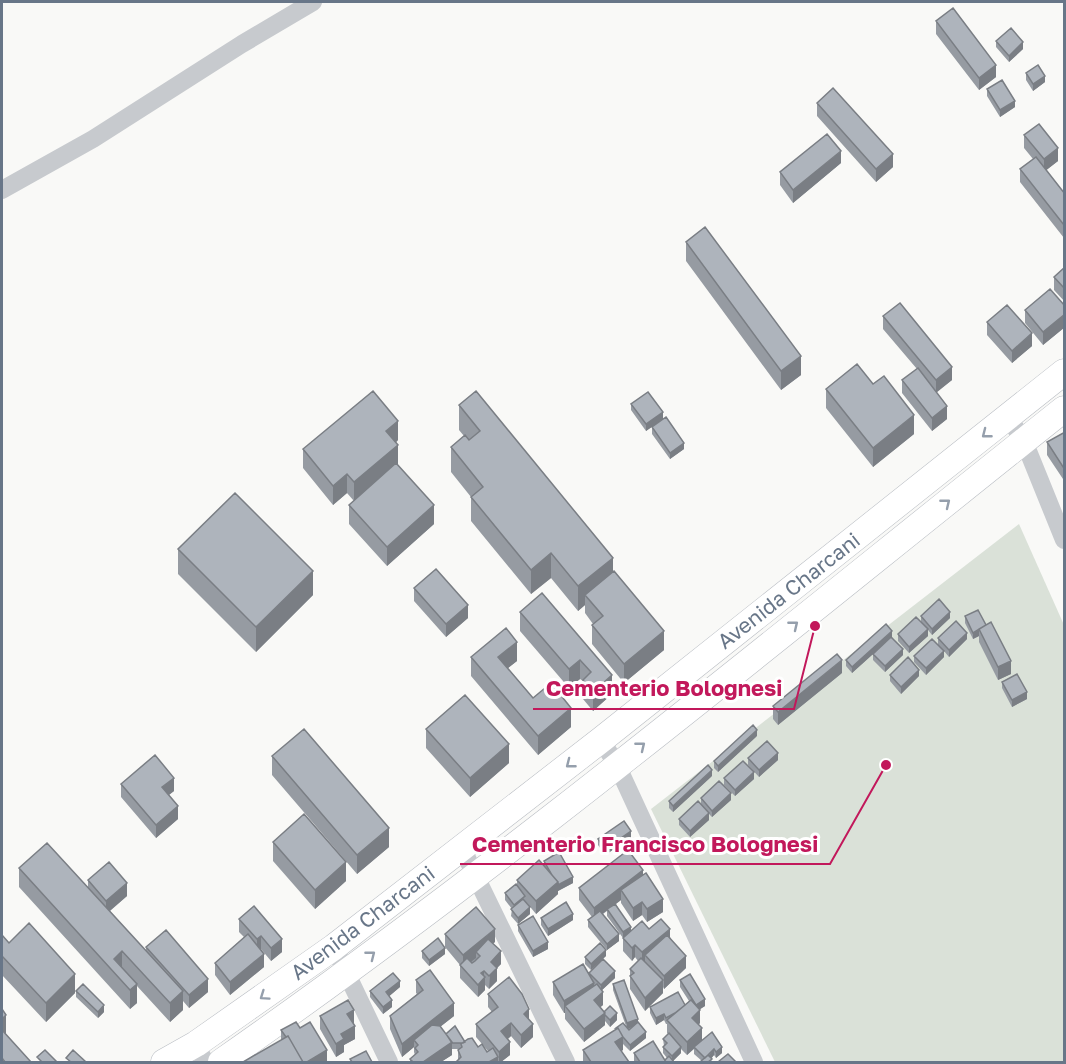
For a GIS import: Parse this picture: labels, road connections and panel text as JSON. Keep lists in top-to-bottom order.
{
  "streets": {
    "main road": ["Avenida Charcani"]
  },
  "places": ["Cementerio Bolognesi", "Cementerio Francisco Bolognesi"]
}
